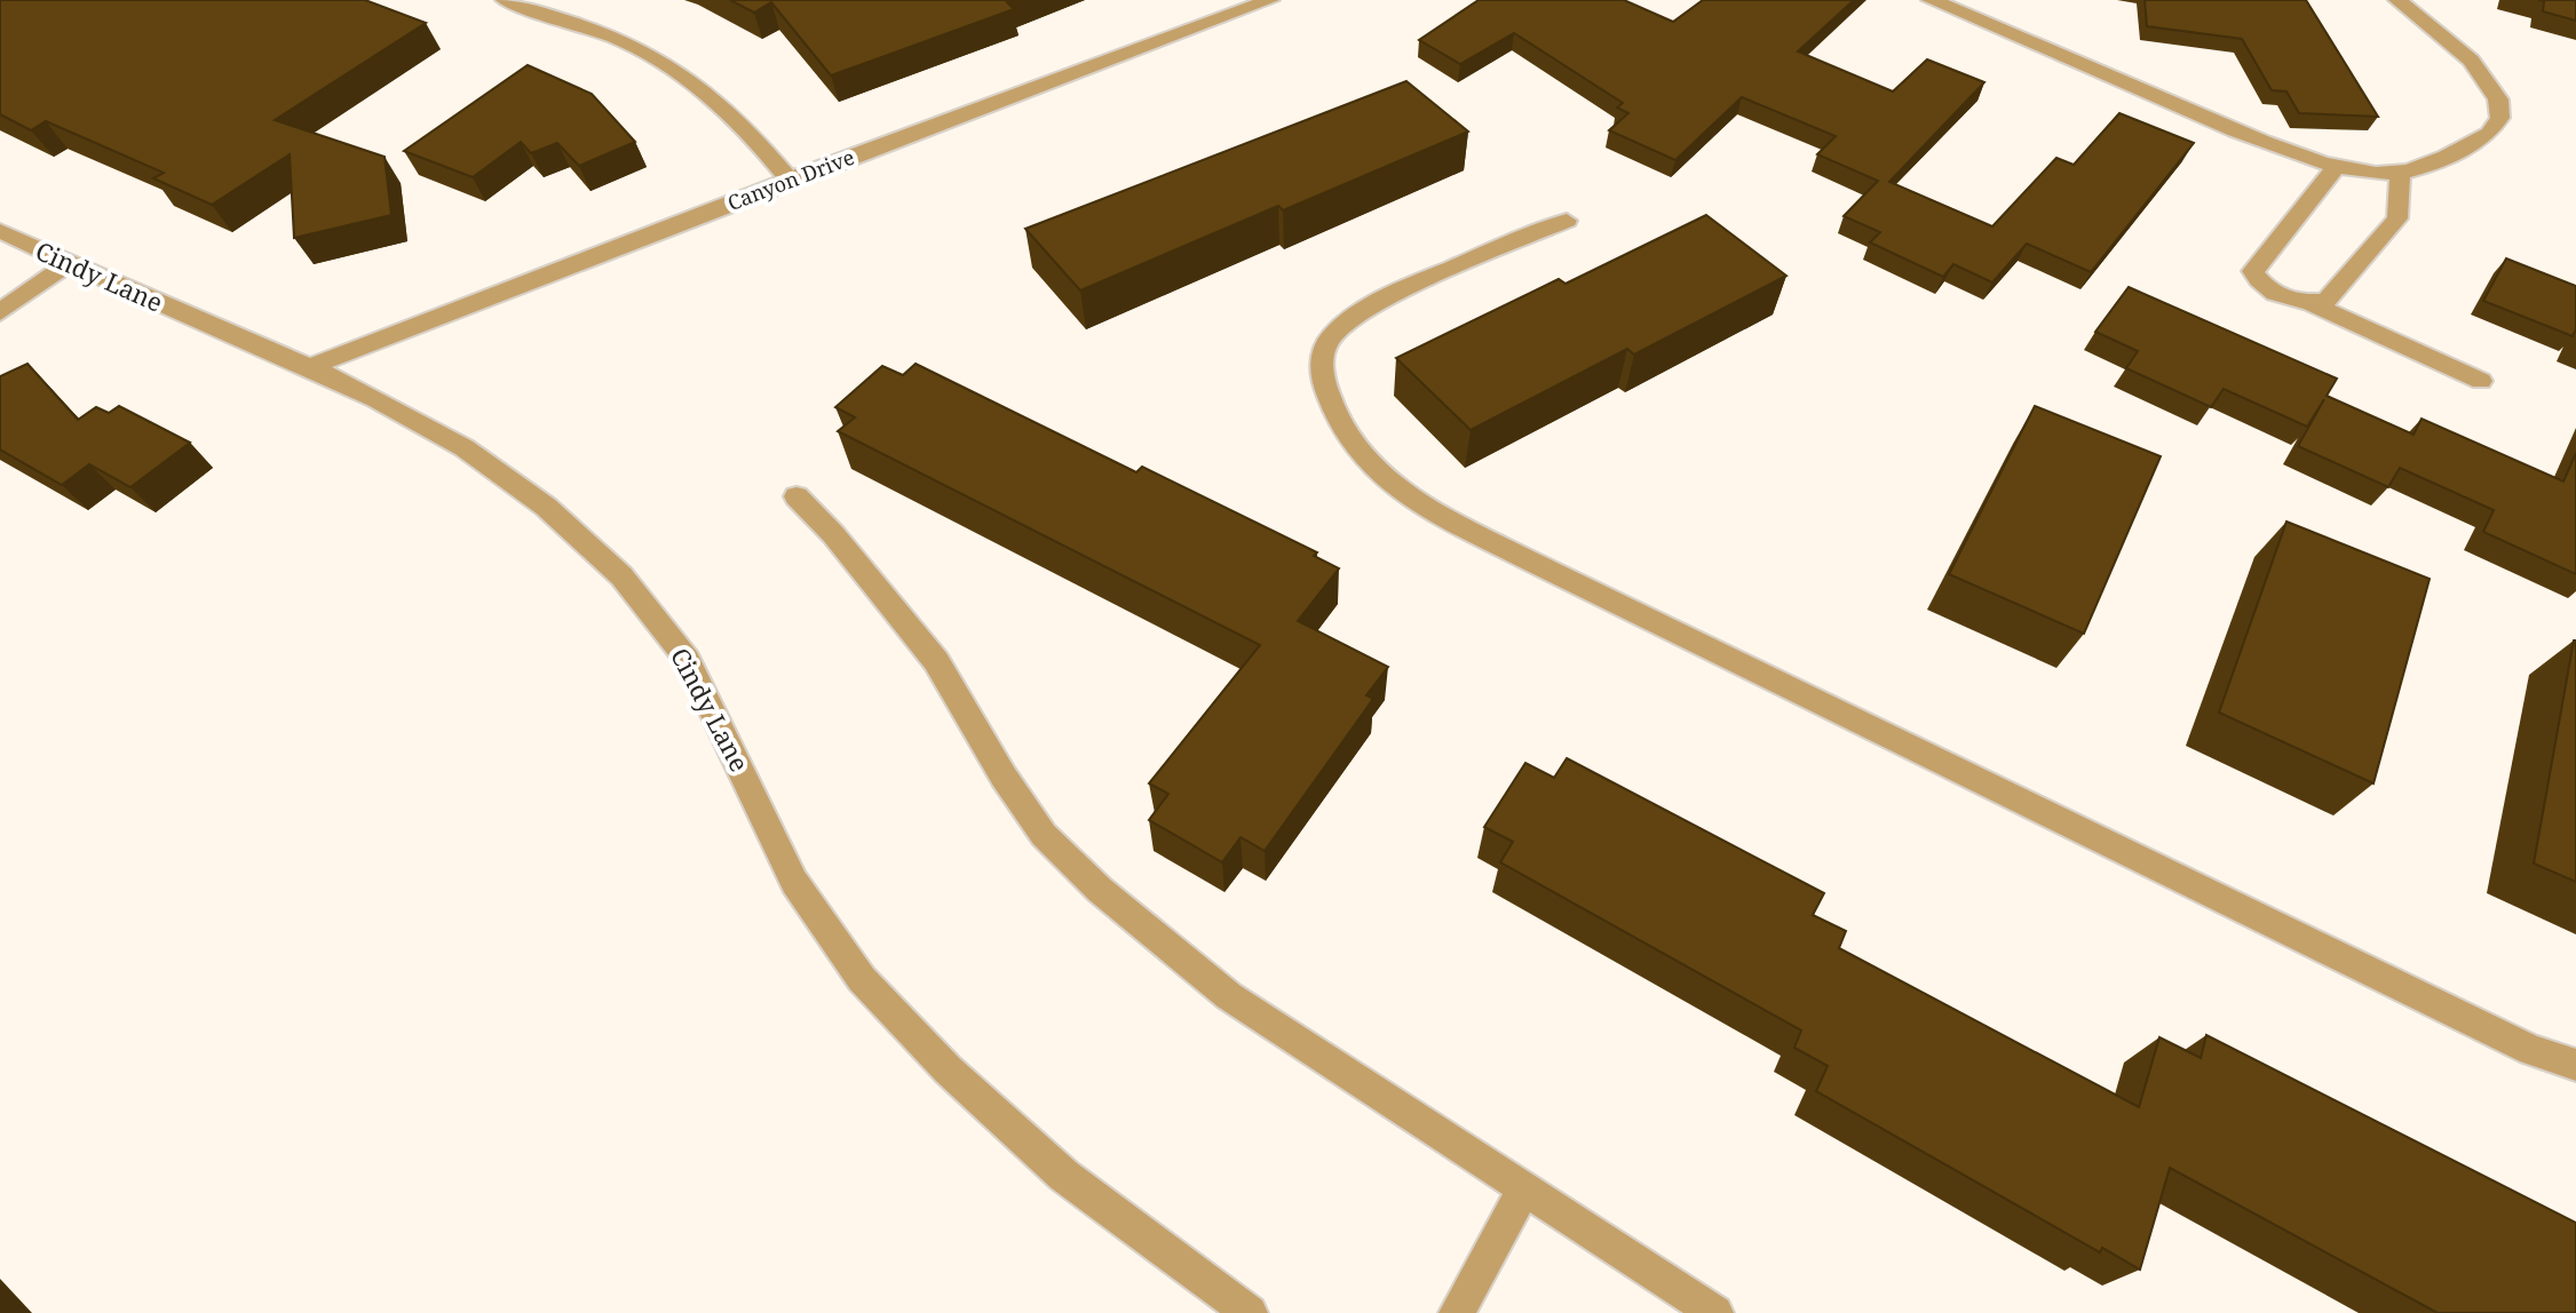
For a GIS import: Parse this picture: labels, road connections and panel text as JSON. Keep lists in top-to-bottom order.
{
  "streets": {
    "street": ["Canyon Drive", "Cindy Lane"]
  },
  "crossings": [
    ["Canyon Drive", "Cindy Lane"]
  ]
}
